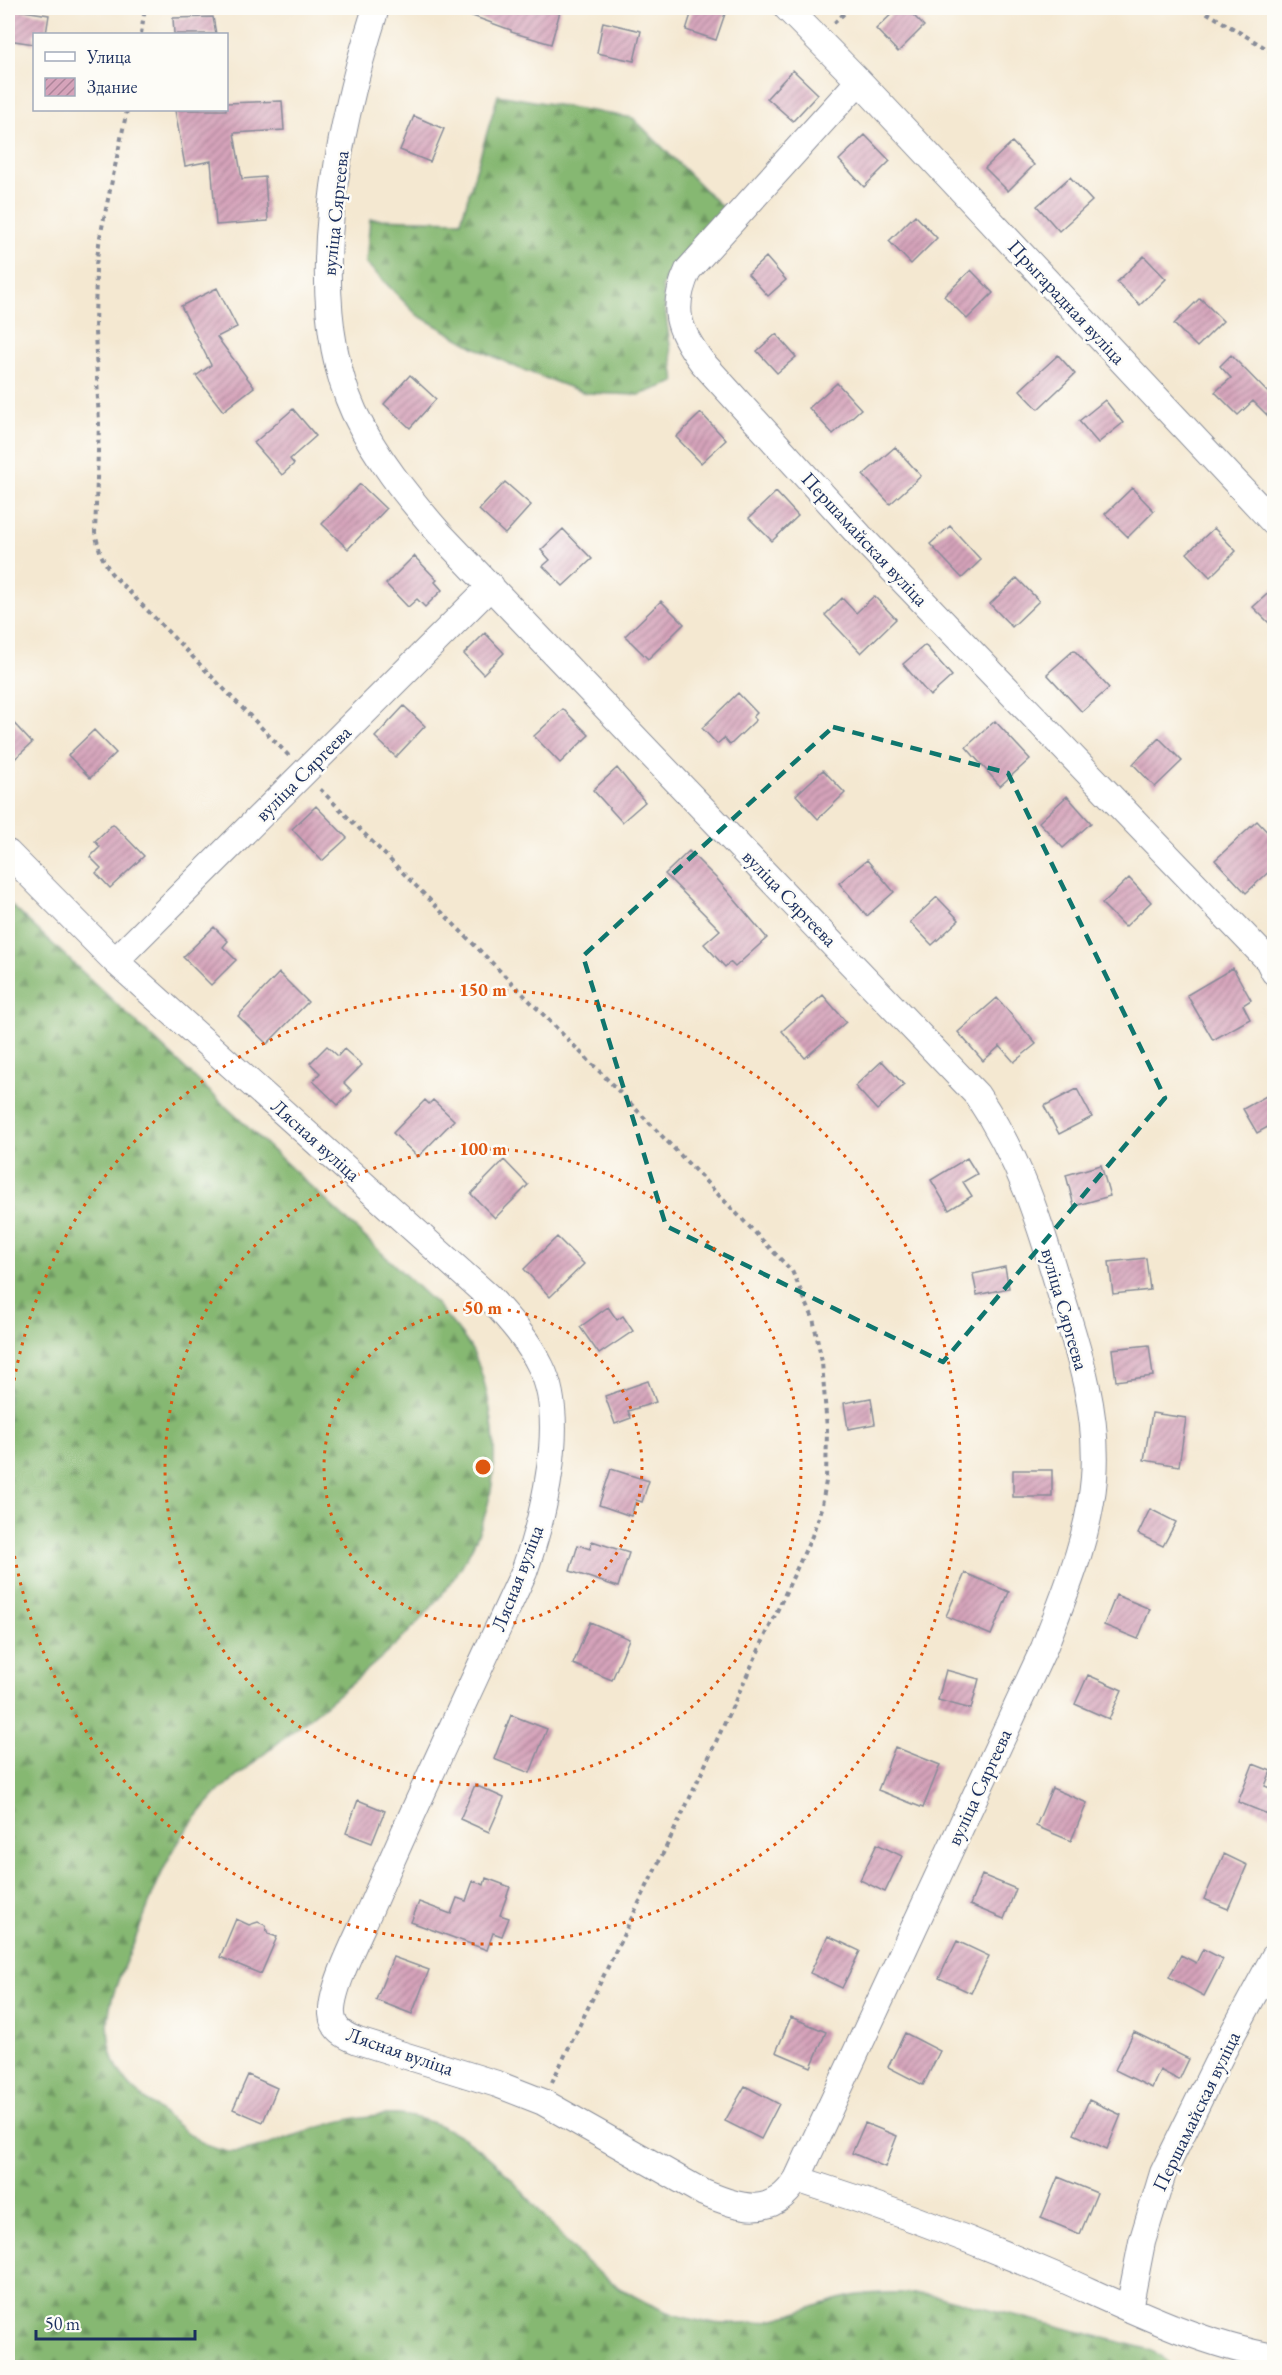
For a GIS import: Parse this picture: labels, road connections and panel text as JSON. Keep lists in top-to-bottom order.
{
  "streets": {
    "street": [
      "вуліца Сяргеева",
      "Прыгарадная вуліца",
      "Першамайская вуліца",
      "Лясная вуліца"
    ]
  },
  "crossings": [
    ["вуліца Сяргеева", "Лясная вуліца"],
    ["Прыгарадная вуліца", "Першамайская вуліца"]
  ],
  "legend": ["Улица", "Здание"],
  "scale_bar": "50 m",
  "rings": ["150 m", "100 m", "50 m"]
}
